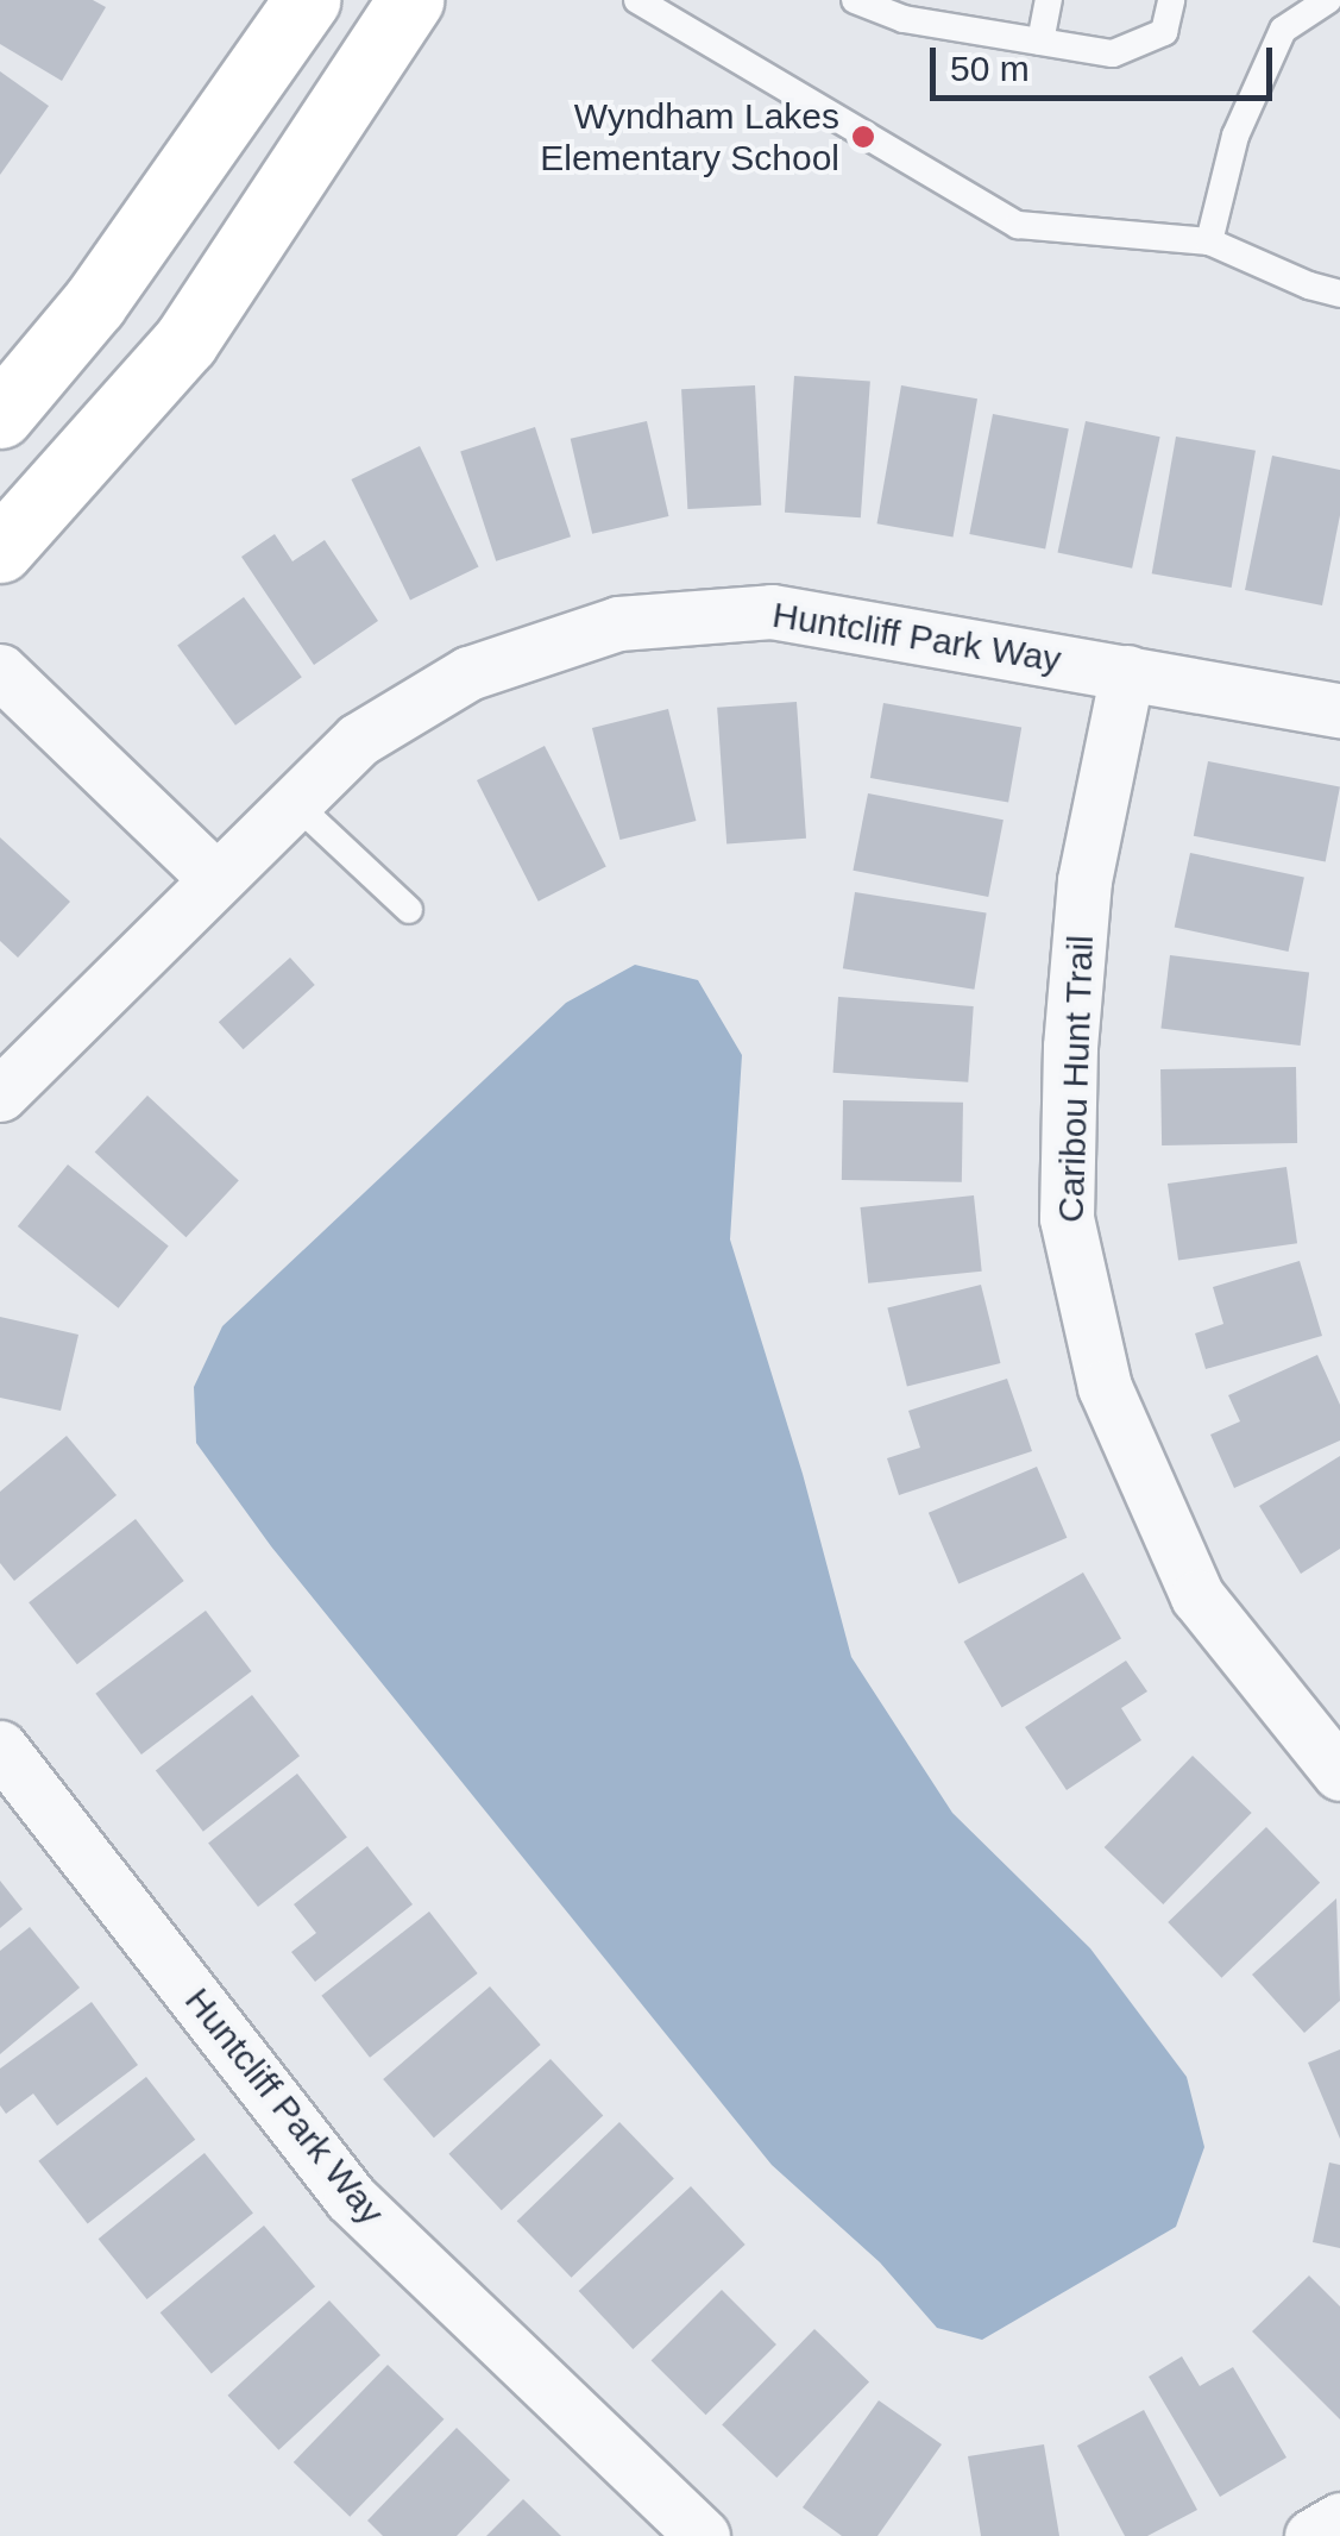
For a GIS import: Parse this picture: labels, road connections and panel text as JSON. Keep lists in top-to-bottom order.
{
  "streets": {
    "street": ["Huntcliff Park Way", "Caribou Hunt Trail"]
  },
  "crossings": [
    ["Huntcliff Park Way", "Caribou Hunt Trail"]
  ],
  "places": ["Wyndham Lakes Elementary School"],
  "scale_bar": "50 m"
}
